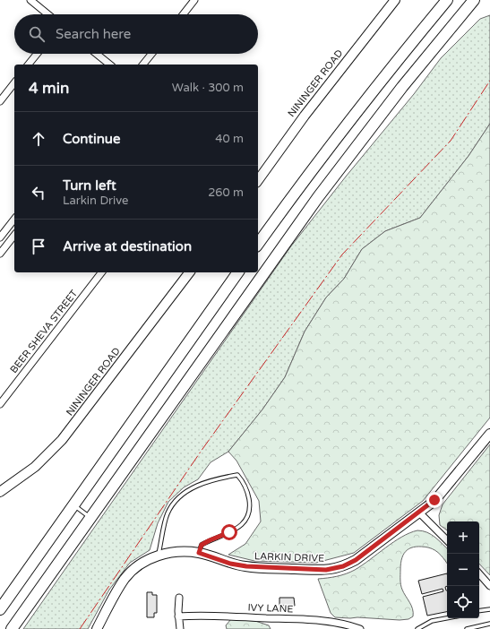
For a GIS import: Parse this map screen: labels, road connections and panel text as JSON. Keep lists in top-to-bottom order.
{
  "streets": {
    "street": [
      "NININGER ROAD",
      "BEER SHEVA STREET",
      "LARKIN DRIVE",
      "IVY LANE"
    ]
  },
  "page": {
    "search": "Search here",
    "heading": ["4 min", "Walk · 300 m"],
    "list": [
      ["Continue", "40 m"],
      ["Turn left", "Larkin Drive", "260 m"],
      "Arrive at destination"
    ],
    "map_buttons": ["+", "−"]
  }
}
